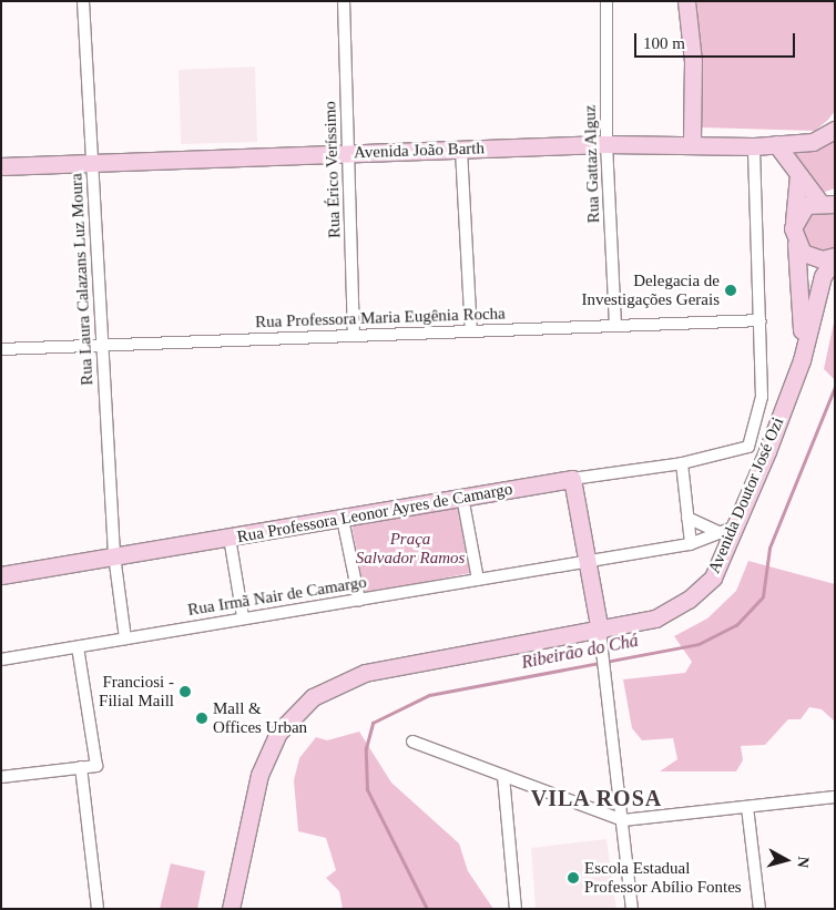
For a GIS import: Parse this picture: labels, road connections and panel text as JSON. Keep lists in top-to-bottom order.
{
  "streets": {
    "main road": ["Avenida João Barth", "Avenida Doutor José Ozi", "Rua Professora Leonor Ayres de Camargo"],
    "street": [
      "Rua Gattaz Alguz",
      "Rua Érico Veríssimo",
      "Rua Laura Calazans Luz Moura",
      "Rua Professora Maria Eugênia Rocha",
      "Rua Irmã Nair de Camargo"
    ]
  },
  "crossings": [
    ["Avenida João Barth", "Rua Gattaz Alguz"],
    ["Avenida João Barth", "Rua Érico Veríssimo"],
    ["Avenida João Barth", "Rua Laura Calazans Luz Moura"],
    ["Rua Gattaz Alguz", "Rua Professora Maria Eugênia Rocha"],
    ["Rua Érico Veríssimo", "Rua Professora Maria Eugênia Rocha"],
    ["Rua Laura Calazans Luz Moura", "Rua Professora Maria Eugênia Rocha"],
    ["Rua Laura Calazans Luz Moura", "Rua Professora Leonor Ayres de Camargo"],
    ["Rua Laura Calazans Luz Moura", "Rua Irmã Nair de Camargo"],
    ["Rua Professora Maria Eugênia Rocha", "Rua Professora Leonor Ayres de Camargo"],
    ["Avenida Doutor José Ozi", "Rua Irmã Nair de Camargo"]
  ],
  "districts": ["VILA ROSA"],
  "water": ["Ribeirão do Chá"],
  "parks": ["Praça Salvador Ramos"],
  "places": [
    "Delegacia de Investigações Gerais",
    "Franciosi - Filial Maill",
    "Mall & Offices Urban",
    "Escola Estadual Professor Abílio Fontes"
  ],
  "scale_bar": "100 m",
  "north": "right"
}
